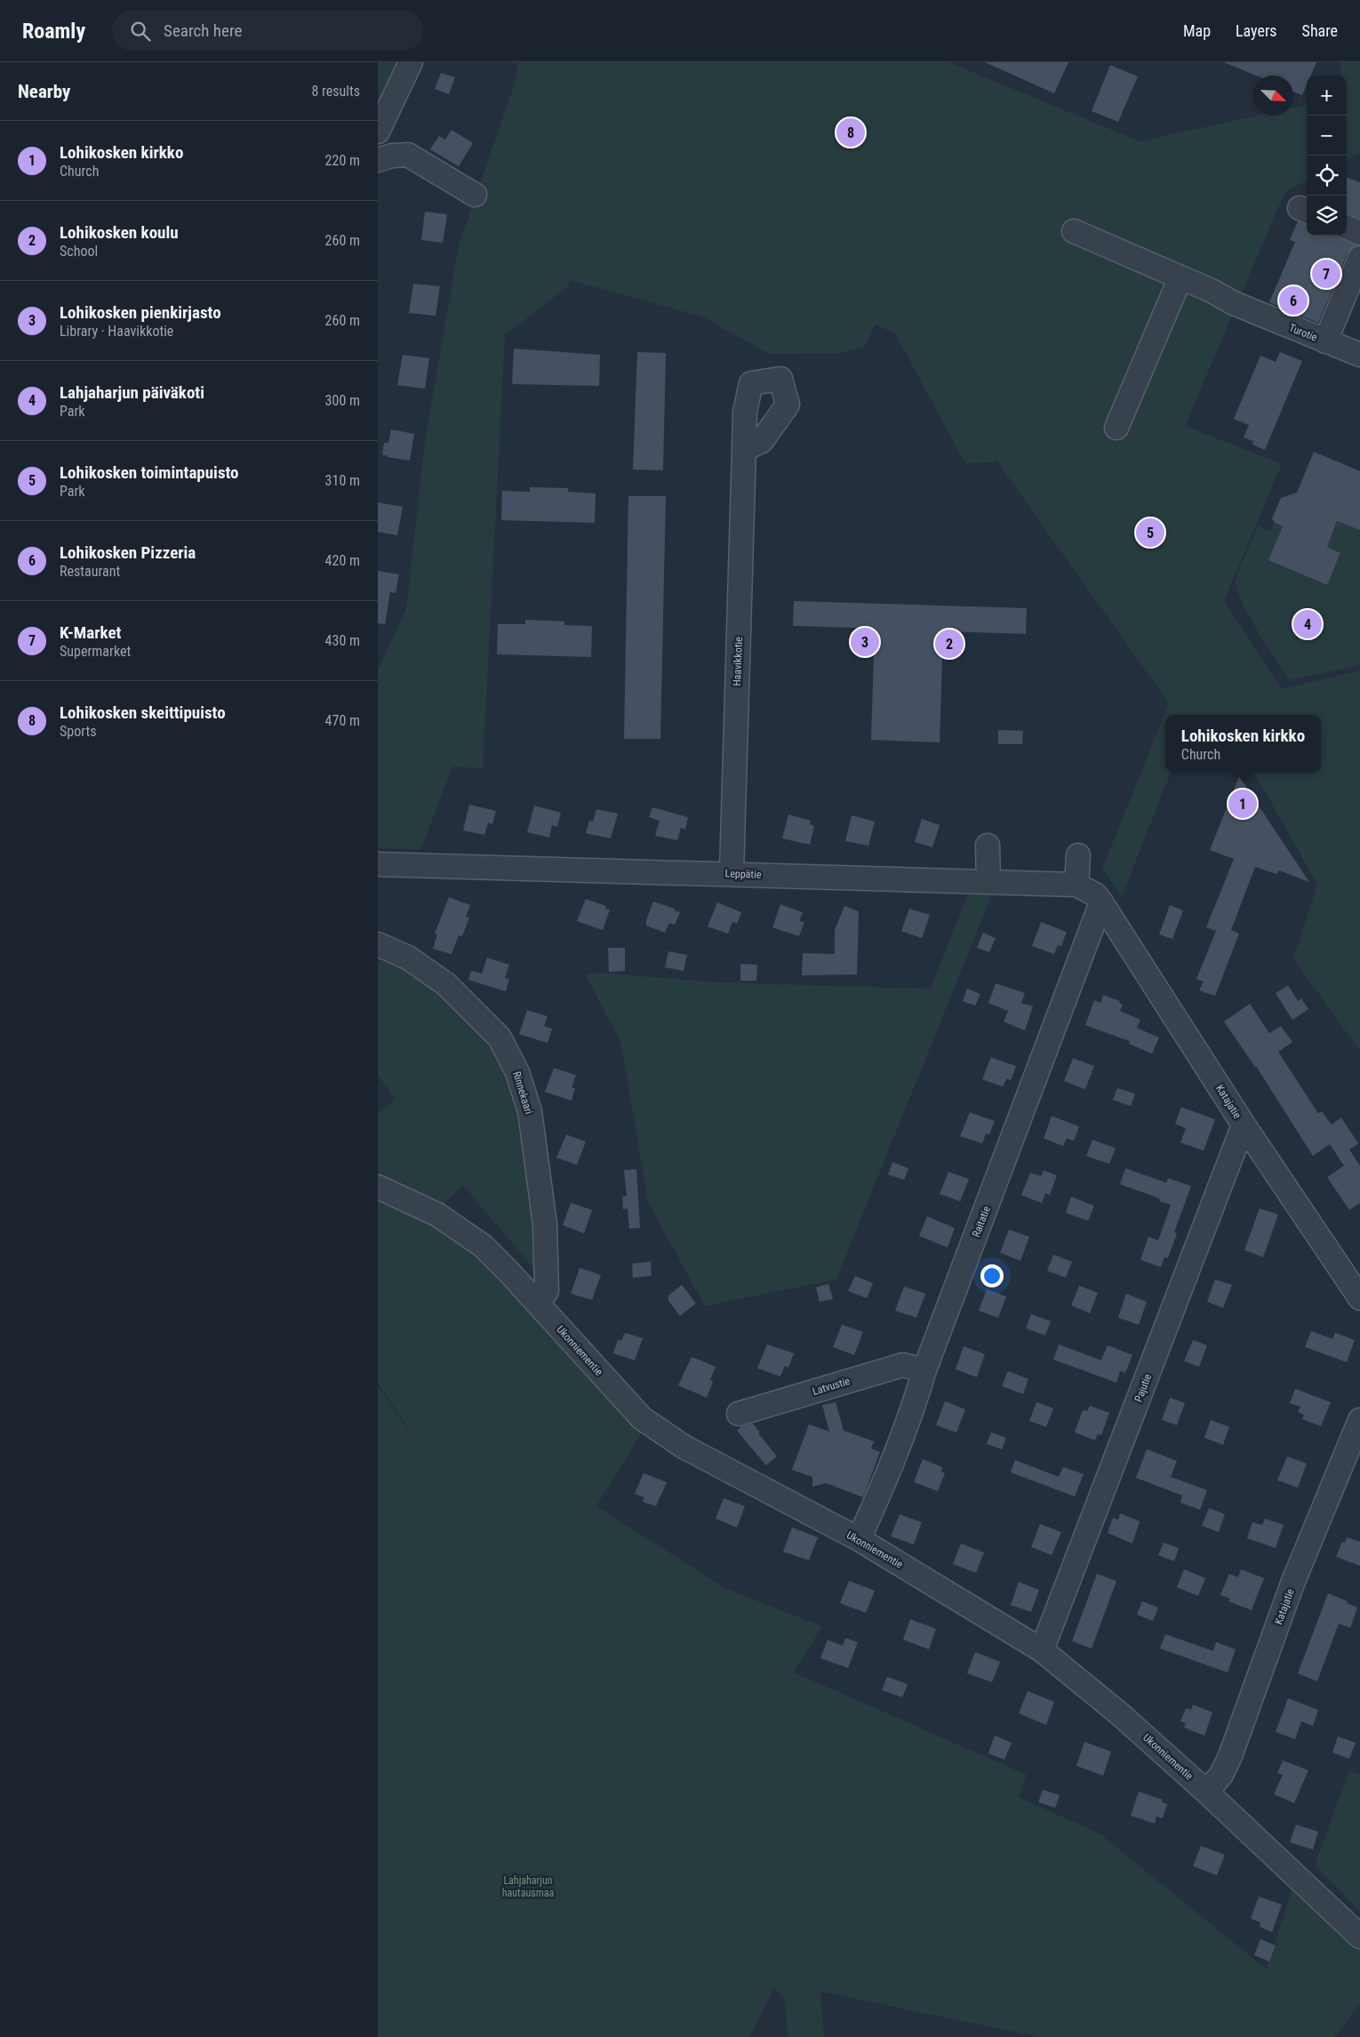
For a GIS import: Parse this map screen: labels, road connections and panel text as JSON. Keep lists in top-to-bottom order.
{
  "streets": {
    "street": [
      "Turotie",
      "Haavikkotie",
      "Leppätie",
      "Rinnekaari",
      "Katajatie",
      "Raitatie",
      "Ukonniementie",
      "Latvustie",
      "Pajutie"
    ]
  },
  "crossings": [
    ["Haavikkotie", "Leppätie"],
    ["Leppätie", "Katajatie"],
    ["Leppätie", "Raitatie"],
    ["Rinnekaari", "Ukonniementie"],
    ["Katajatie", "Raitatie"],
    ["Katajatie", "Ukonniementie"],
    ["Katajatie", "Pajutie"],
    ["Raitatie", "Ukonniementie"],
    ["Raitatie", "Latvustie"],
    ["Ukonniementie", "Pajutie"]
  ],
  "parks": ["Lahjaharjun hautausmaa"],
  "north": "bottom right",
  "page": {
    "header": "Roamly",
    "search": "Search here",
    "nav": ["Map", "Layers", "Share"],
    "heading": ["Nearby", "8 results"],
    "map_buttons": ["+", "−"],
    "pins": [
      "8",
      "7",
      "6",
      "5",
      "4",
      "3",
      "2",
      "1"
    ],
    "list": [
      {
        "mark": "1",
        "name": "Lohikosken kirkko",
        "note": "Church",
        "value": "220 m"
      },
      {
        "mark": "2",
        "name": "Lohikosken koulu",
        "note": "School",
        "value": "260 m"
      },
      {
        "mark": "3",
        "name": "Lohikosken pienkirjasto",
        "note": "Library · Haavikkotie",
        "value": "260 m"
      },
      {
        "mark": "4",
        "name": "Lahjaharjun päiväkoti",
        "note": "Park",
        "value": "300 m"
      },
      {
        "mark": "5",
        "name": "Lohikosken toimintapuisto",
        "note": "Park",
        "value": "310 m"
      },
      {
        "mark": "6",
        "name": "Lohikosken Pizzeria",
        "note": "Restaurant",
        "value": "420 m"
      },
      {
        "mark": "7",
        "name": "K-Market",
        "note": "Supermarket",
        "value": "430 m"
      },
      {
        "mark": "8",
        "name": "Lohikosken skeittipuisto",
        "note": "Sports",
        "value": "470 m"
      }
    ],
    "popup": ["Lohikosken kirkko", "Church"]
  }
}
